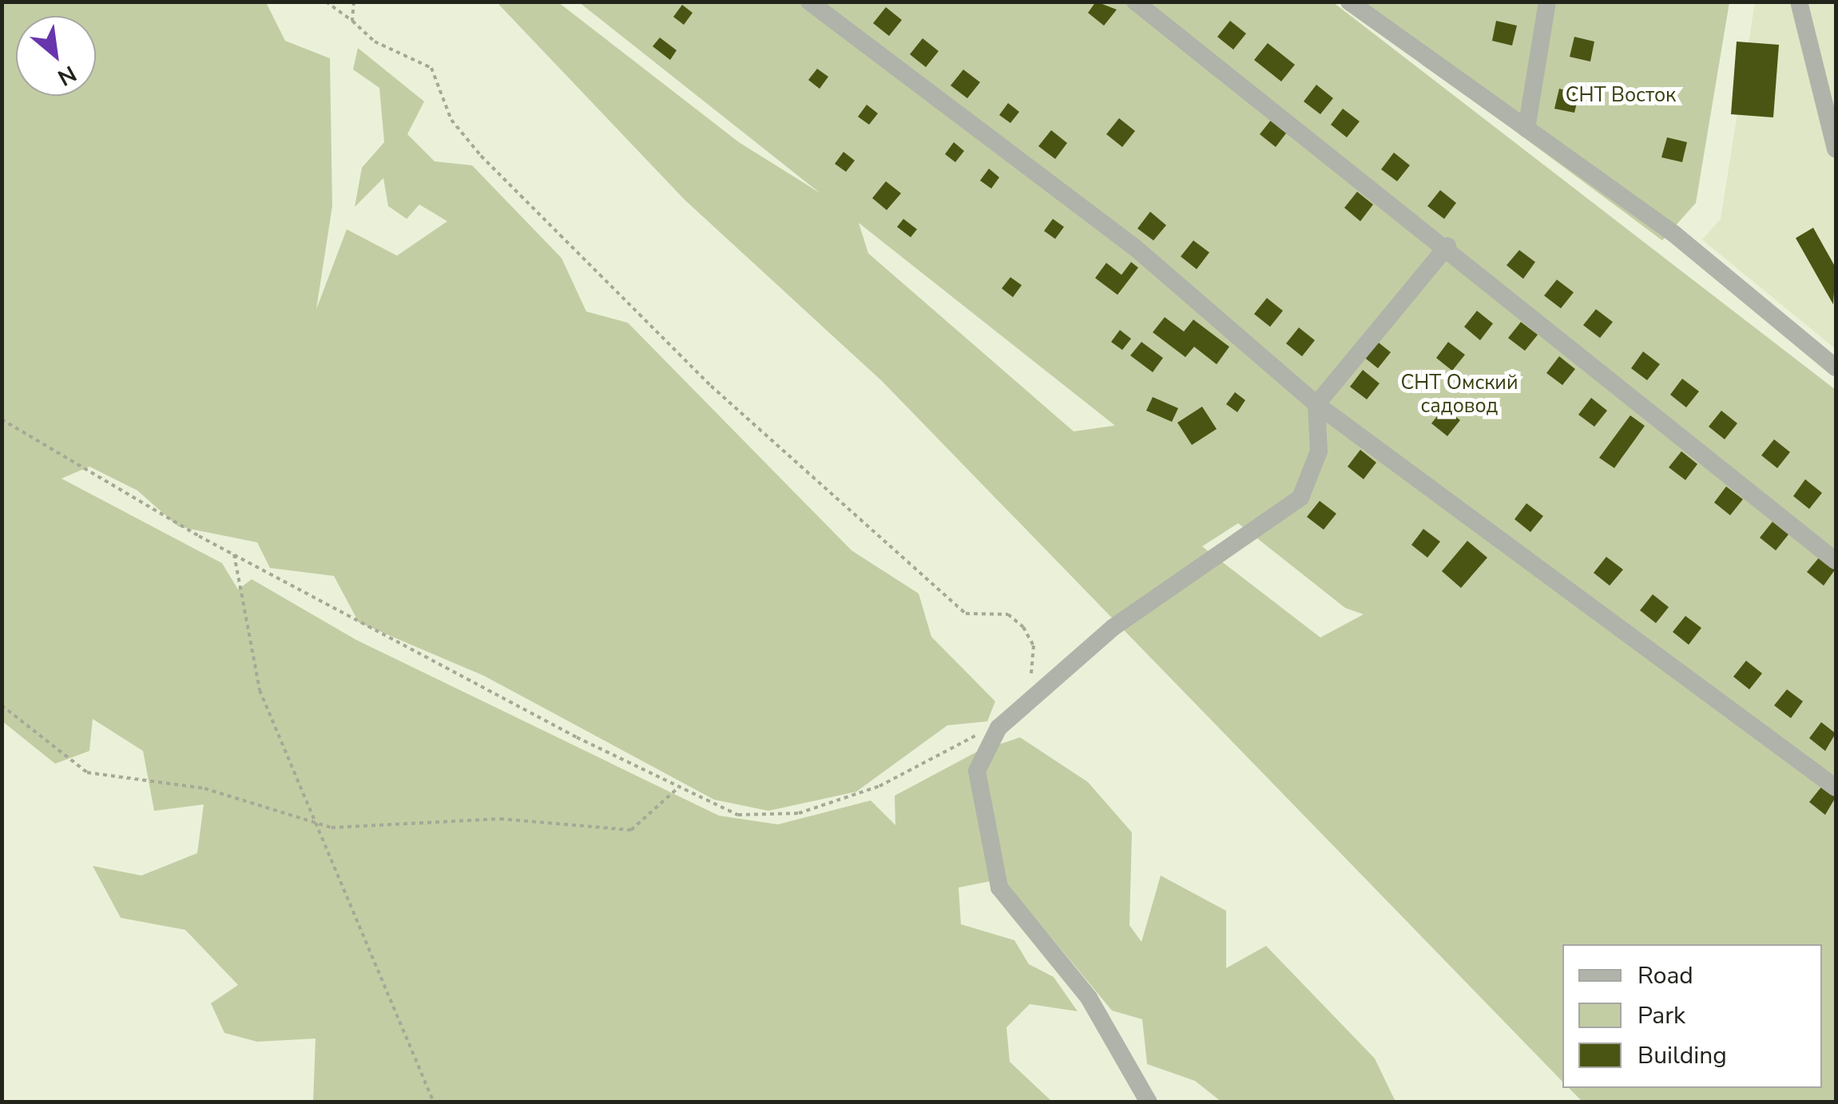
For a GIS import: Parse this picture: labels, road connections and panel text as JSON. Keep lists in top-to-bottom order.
{
  "parks": ["СНТ Восток", "СНТ Омский садовод"],
  "legend": ["Road", "Park", "Building"],
  "north": "bottom right"
}
